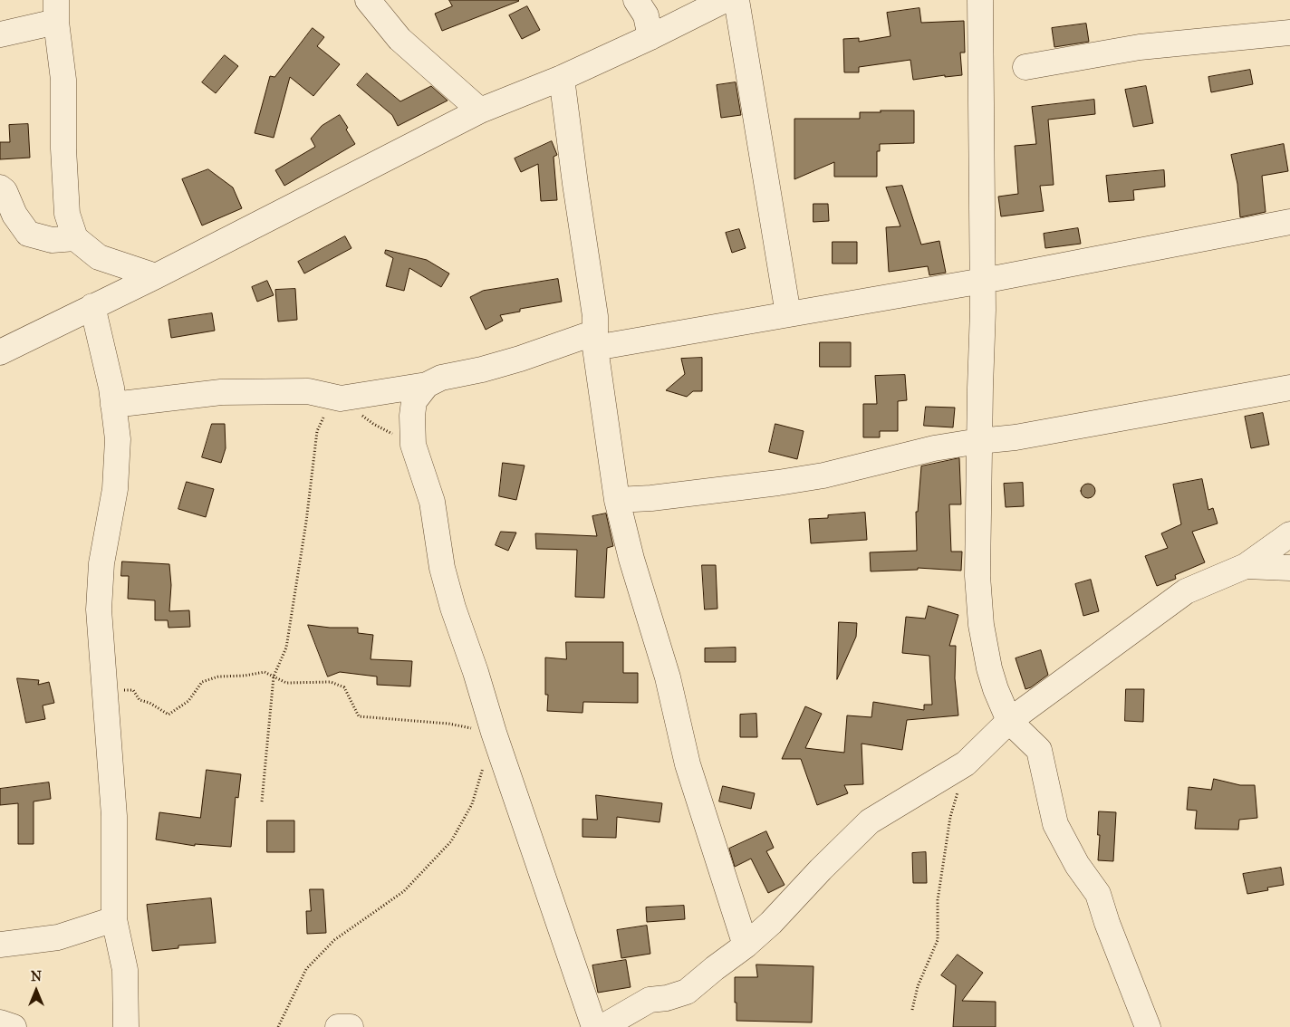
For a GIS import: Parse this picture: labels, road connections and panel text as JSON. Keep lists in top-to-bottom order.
{
  "north": "top"
}
